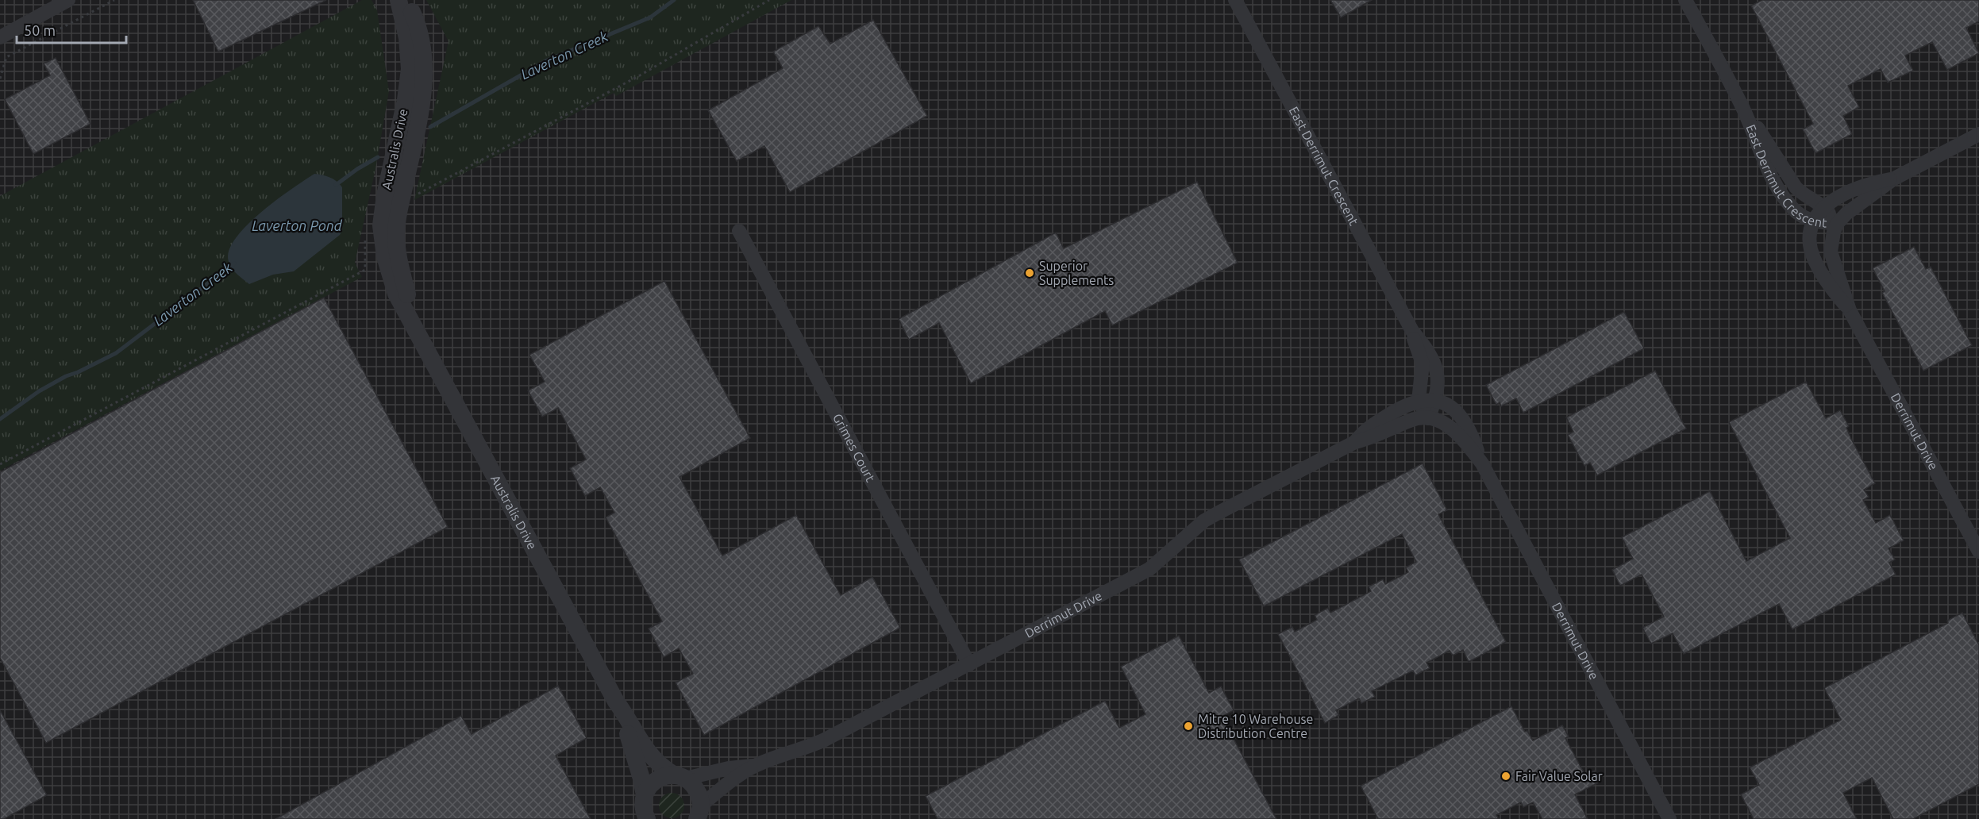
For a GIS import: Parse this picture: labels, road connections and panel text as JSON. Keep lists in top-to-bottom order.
{
  "streets": {
    "street": [
      "Australis Drive",
      "East Derrimut Crescent",
      "Derrimut Drive",
      "Grimes Court"
    ]
  },
  "crossings": [
    ["Australis Drive", "Derrimut Drive"],
    ["East Derrimut Crescent", "Derrimut Drive"],
    ["Derrimut Drive", "Grimes Court"]
  ],
  "water": ["Laverton Creek", "Laverton Pond"],
  "places": ["Superior Supplements", "Mitre 10 Warehouse Distribution Centre", "Fair Value Solar"],
  "scale_bar": "50 m"
}
